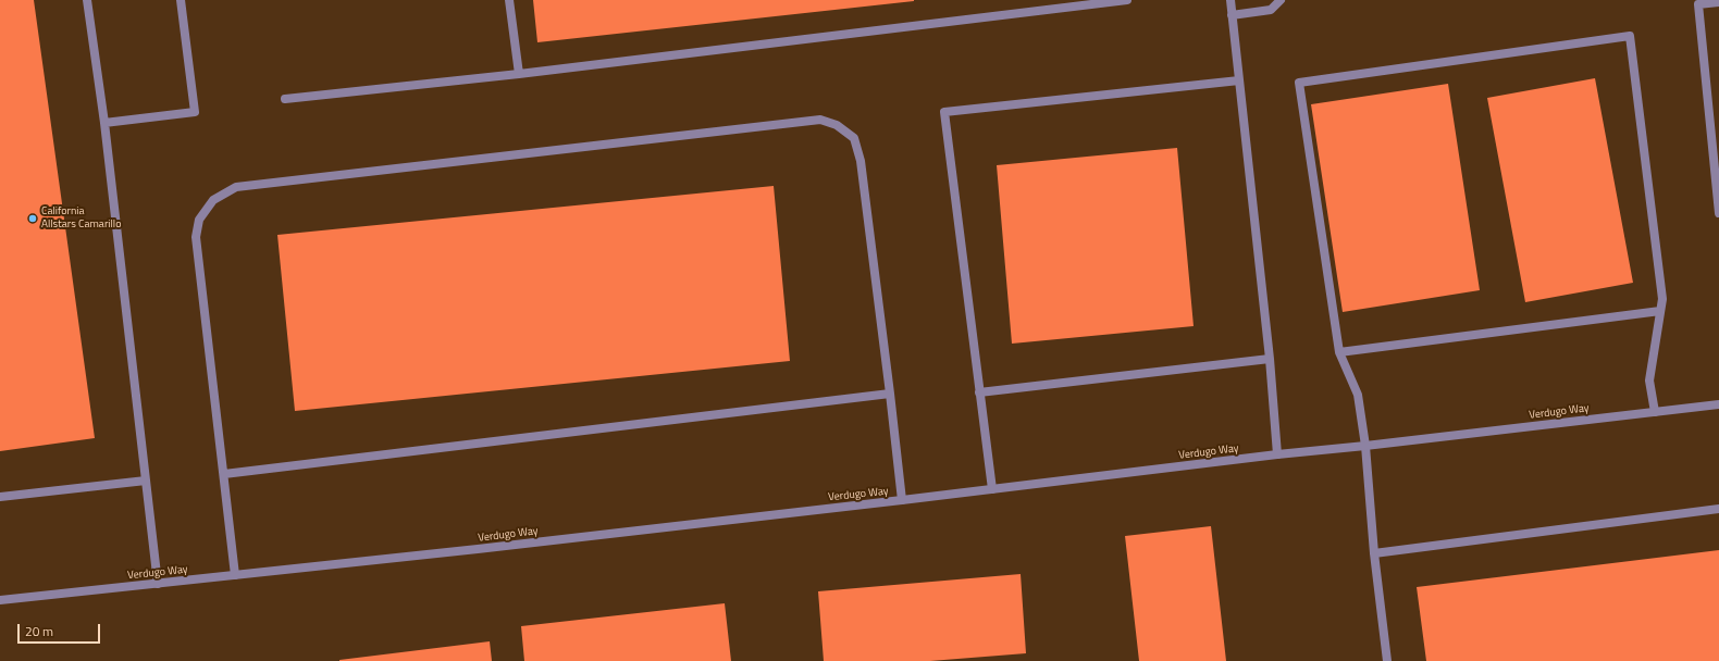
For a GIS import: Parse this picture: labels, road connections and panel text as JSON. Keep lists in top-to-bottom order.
{
  "streets": {
    "street": ["Verdugo Way"]
  },
  "places": ["California Allstars Camarillo"],
  "scale_bar": "20 m"
}
